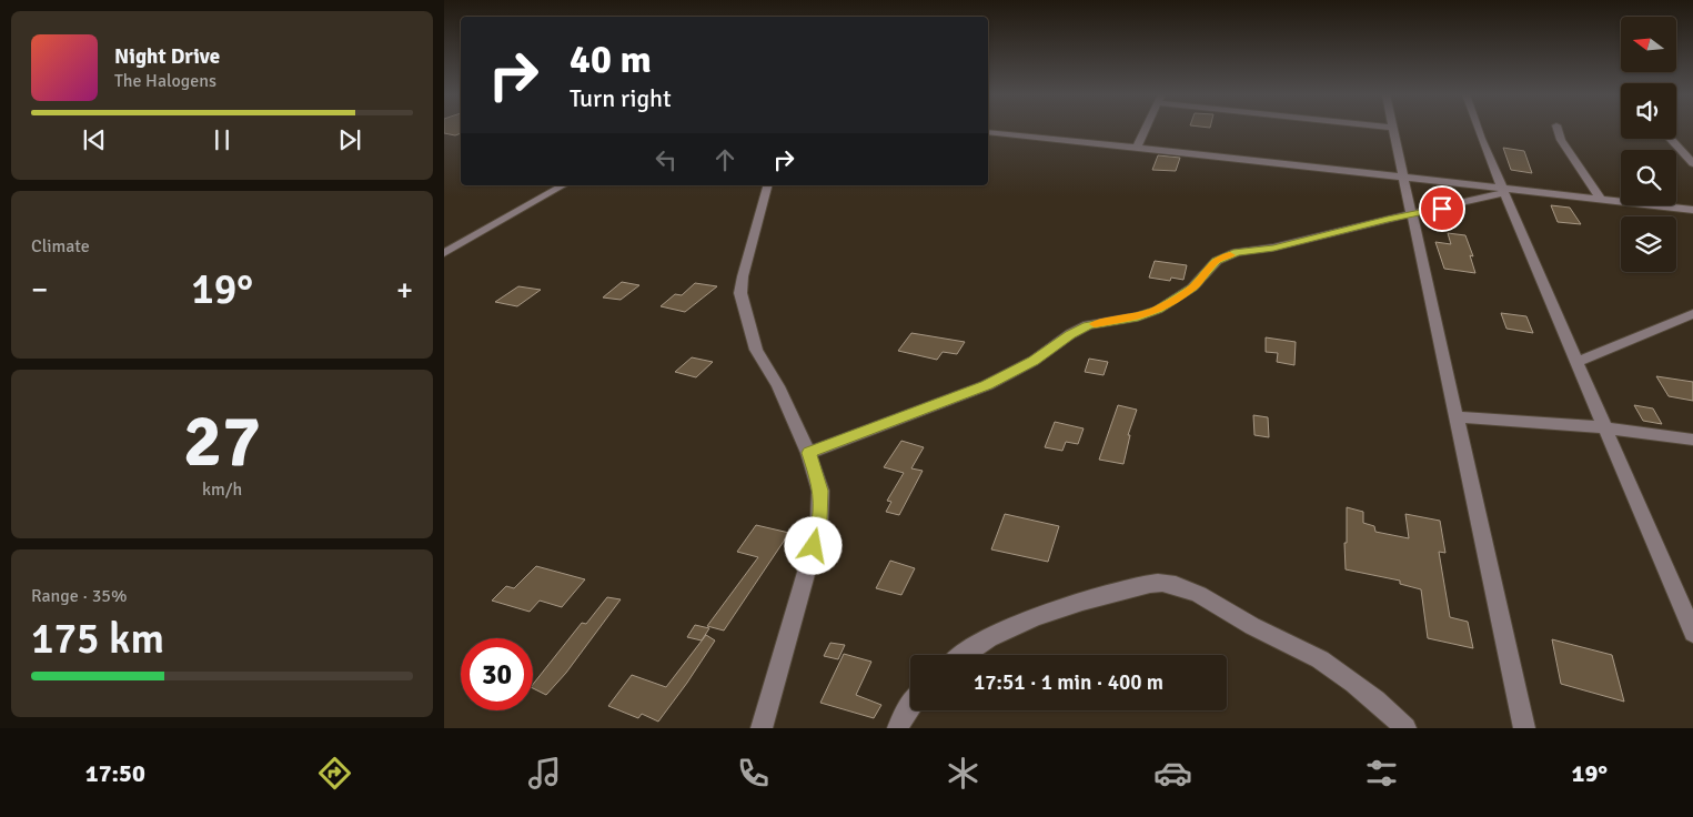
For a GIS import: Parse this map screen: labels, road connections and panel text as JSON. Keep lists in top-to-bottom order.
{
  "north": "left",
  "page": {
    "turn": ["40 m", "Turn right"],
    "song": ["Night Drive", "The Halogens"],
    "tile": [
      "Climate",
      ["27", "km/h"],
      ["Range · 35%", "175 km"]
    ],
    "heat": ["−", "19°", "+"],
    "limit": "30",
    "trip": "17:51 · 1 min · 400 m",
    "tabs": ["17:50", "19°"]
  }
}
